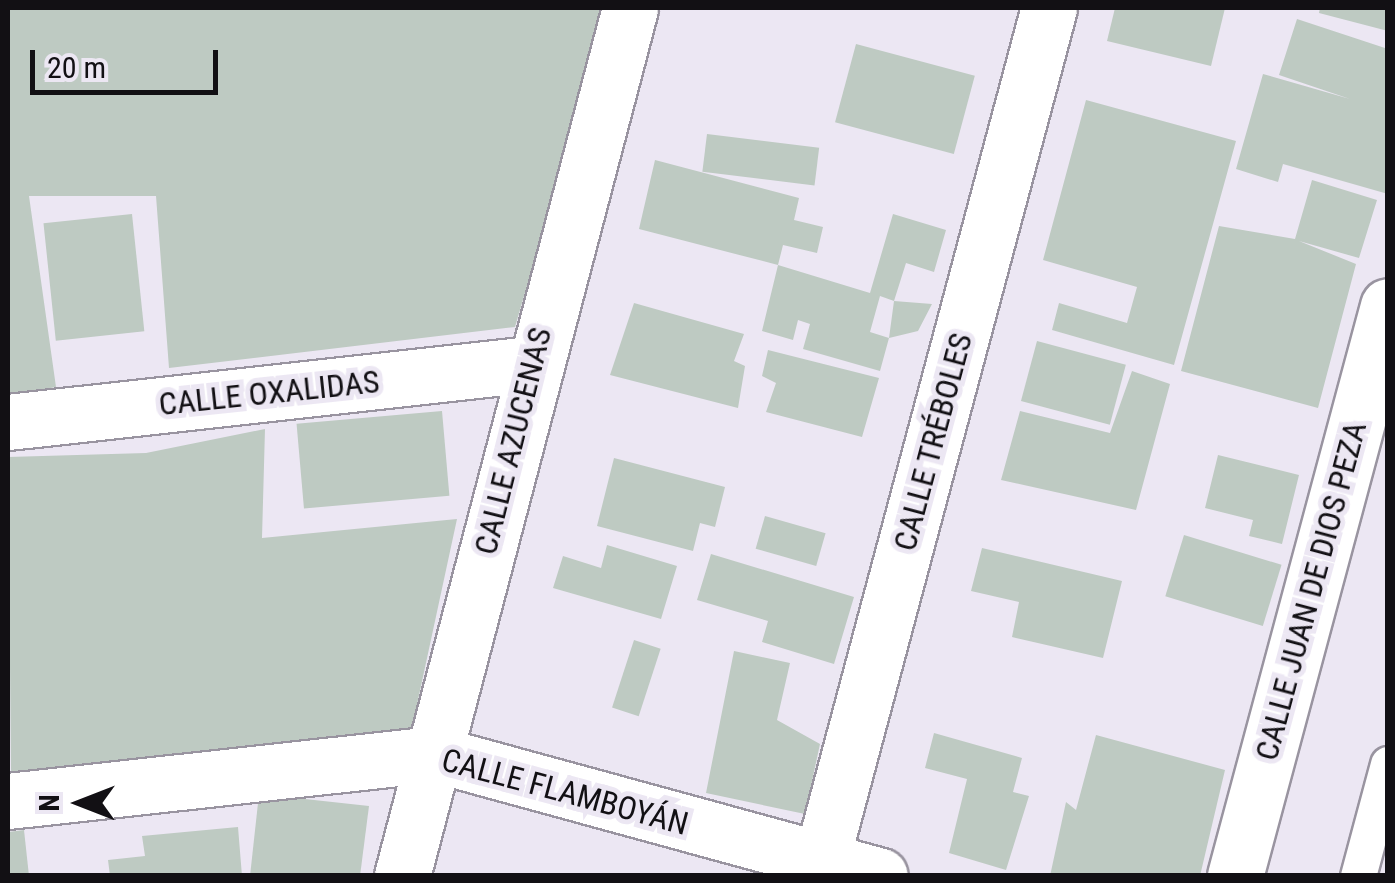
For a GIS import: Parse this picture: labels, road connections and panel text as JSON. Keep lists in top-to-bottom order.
{
  "streets": {
    "street": [
      "CALLE OXALIDAS",
      "CALLE AZUCENAS",
      "CALLE TRÉBOLES",
      "CALLE JUAN DE DIOS PEZA",
      "CALLE FLAMBOYÁN"
    ]
  },
  "crossings": [
    ["CALLE OXALIDAS", "CALLE AZUCENAS"],
    ["CALLE AZUCENAS", "CALLE FLAMBOYÁN"],
    ["CALLE TRÉBOLES", "CALLE FLAMBOYÁN"]
  ],
  "scale_bar": "20 m",
  "north": "left"
}
